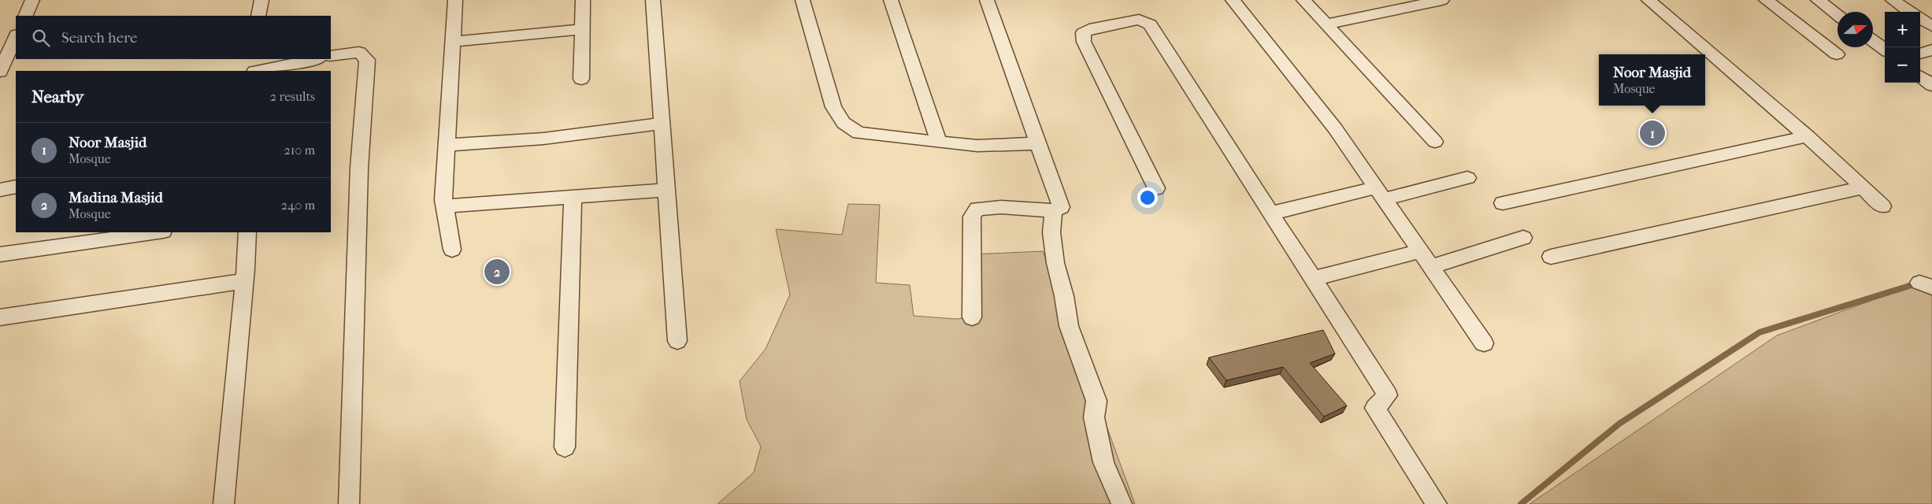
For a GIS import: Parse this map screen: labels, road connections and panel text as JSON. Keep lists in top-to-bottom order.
{
  "north": "right",
  "page": {
    "map_buttons": ["+", "−"],
    "search": "Search here",
    "popup": ["Noor Masjid", "Mosque"],
    "heading": ["Nearby", "2 results"],
    "pins": ["1", "2"],
    "list": [
      {
        "mark": "1",
        "name": "Noor Masjid",
        "note": "Mosque",
        "value": "210 m"
      },
      {
        "mark": "2",
        "name": "Madina Masjid",
        "note": "Mosque",
        "value": "240 m"
      }
    ]
  }
}
